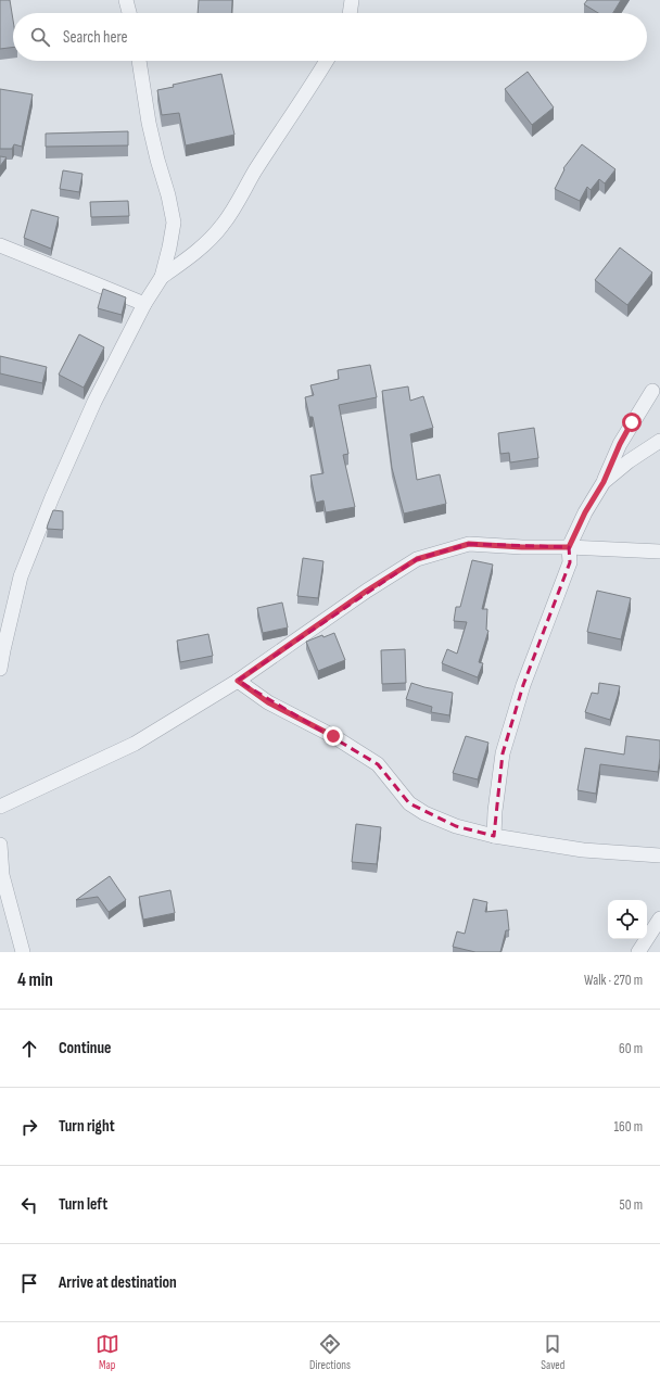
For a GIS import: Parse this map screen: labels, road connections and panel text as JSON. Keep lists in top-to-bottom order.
{
  "page": {
    "search": "Search here",
    "heading": ["4 min", "Walk · 270 m"],
    "list": [
      ["Continue", "60 m"],
      ["Turn right", "160 m"],
      ["Turn left", "50 m"],
      "Arrive at destination"
    ],
    "nav": ["Map", "Directions", "Saved"]
  }
}
